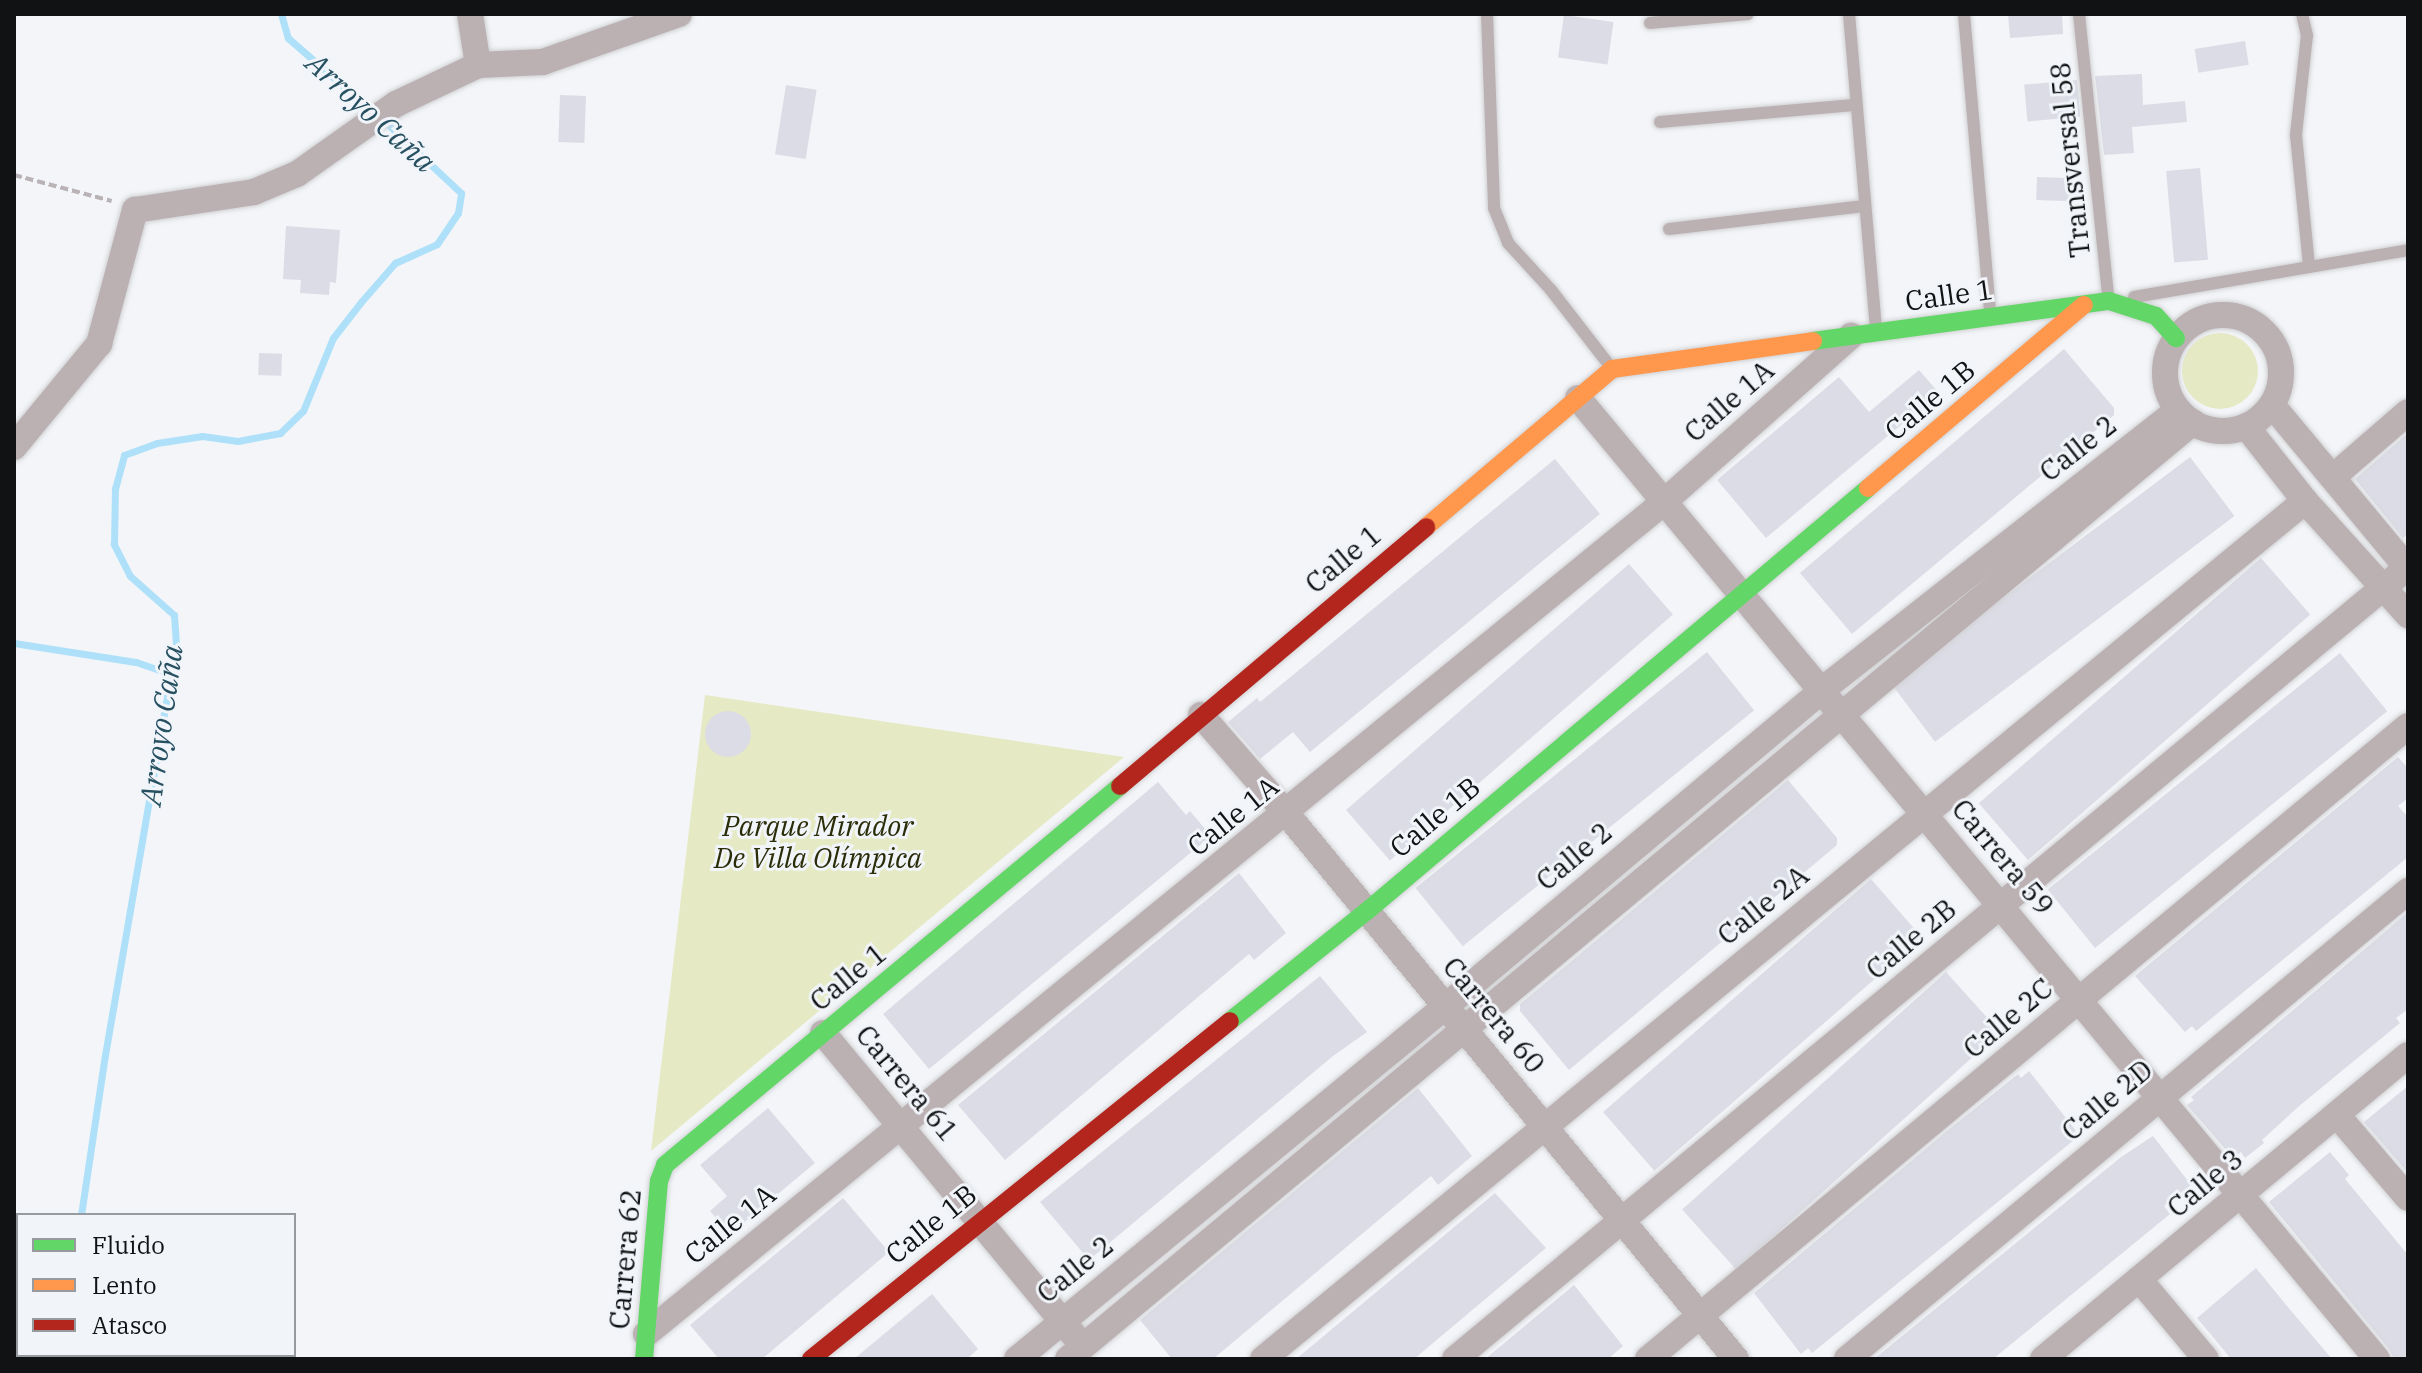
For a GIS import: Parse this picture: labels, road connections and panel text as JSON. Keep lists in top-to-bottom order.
{
  "streets": {
    "street": [
      "Calle 1",
      "Calle 1B",
      "Calle 1A",
      "Calle 2",
      "Carrera 59",
      "Calle 2A",
      "Calle 2B",
      "Carrera 60",
      "Calle 2C",
      "Carrera 61",
      "Calle 2D",
      "Calle 3",
      "Carrera 62"
    ],
    "lane": ["Transversal 58"]
  },
  "crossings": [
    ["Transversal 58", "Calle 1"],
    ["Calle 1", "Calle 1B"],
    ["Calle 1", "Calle 1A"],
    ["Calle 1", "Calle 2"],
    ["Calle 1", "Carrera 59"],
    ["Calle 1", "Carrera 60"],
    ["Calle 1", "Carrera 61"],
    ["Calle 1", "Carrera 62"],
    ["Calle 1B", "Carrera 59"],
    ["Calle 1B", "Carrera 60"],
    ["Calle 1B", "Carrera 61"],
    ["Calle 1A", "Carrera 59"],
    ["Calle 1A", "Carrera 60"],
    ["Calle 1A", "Carrera 61"],
    ["Calle 1A", "Carrera 62"],
    ["Calle 2", "Carrera 59"],
    ["Calle 2", "Carrera 60"],
    ["Calle 2", "Carrera 61"],
    ["Carrera 59", "Calle 2A"],
    ["Carrera 59", "Calle 2B"],
    ["Carrera 59", "Calle 2C"],
    ["Carrera 59", "Calle 2D"],
    ["Carrera 59", "Calle 3"],
    ["Calle 2A", "Carrera 60"],
    ["Calle 2B", "Carrera 60"],
    ["Carrera 60", "Calle 2C"]
  ],
  "water": ["Arroyo Caña"],
  "parks": ["Parque Mirador De Villa Olímpica"],
  "legend": ["Fluido", "Lento", "Atasco"]
}
